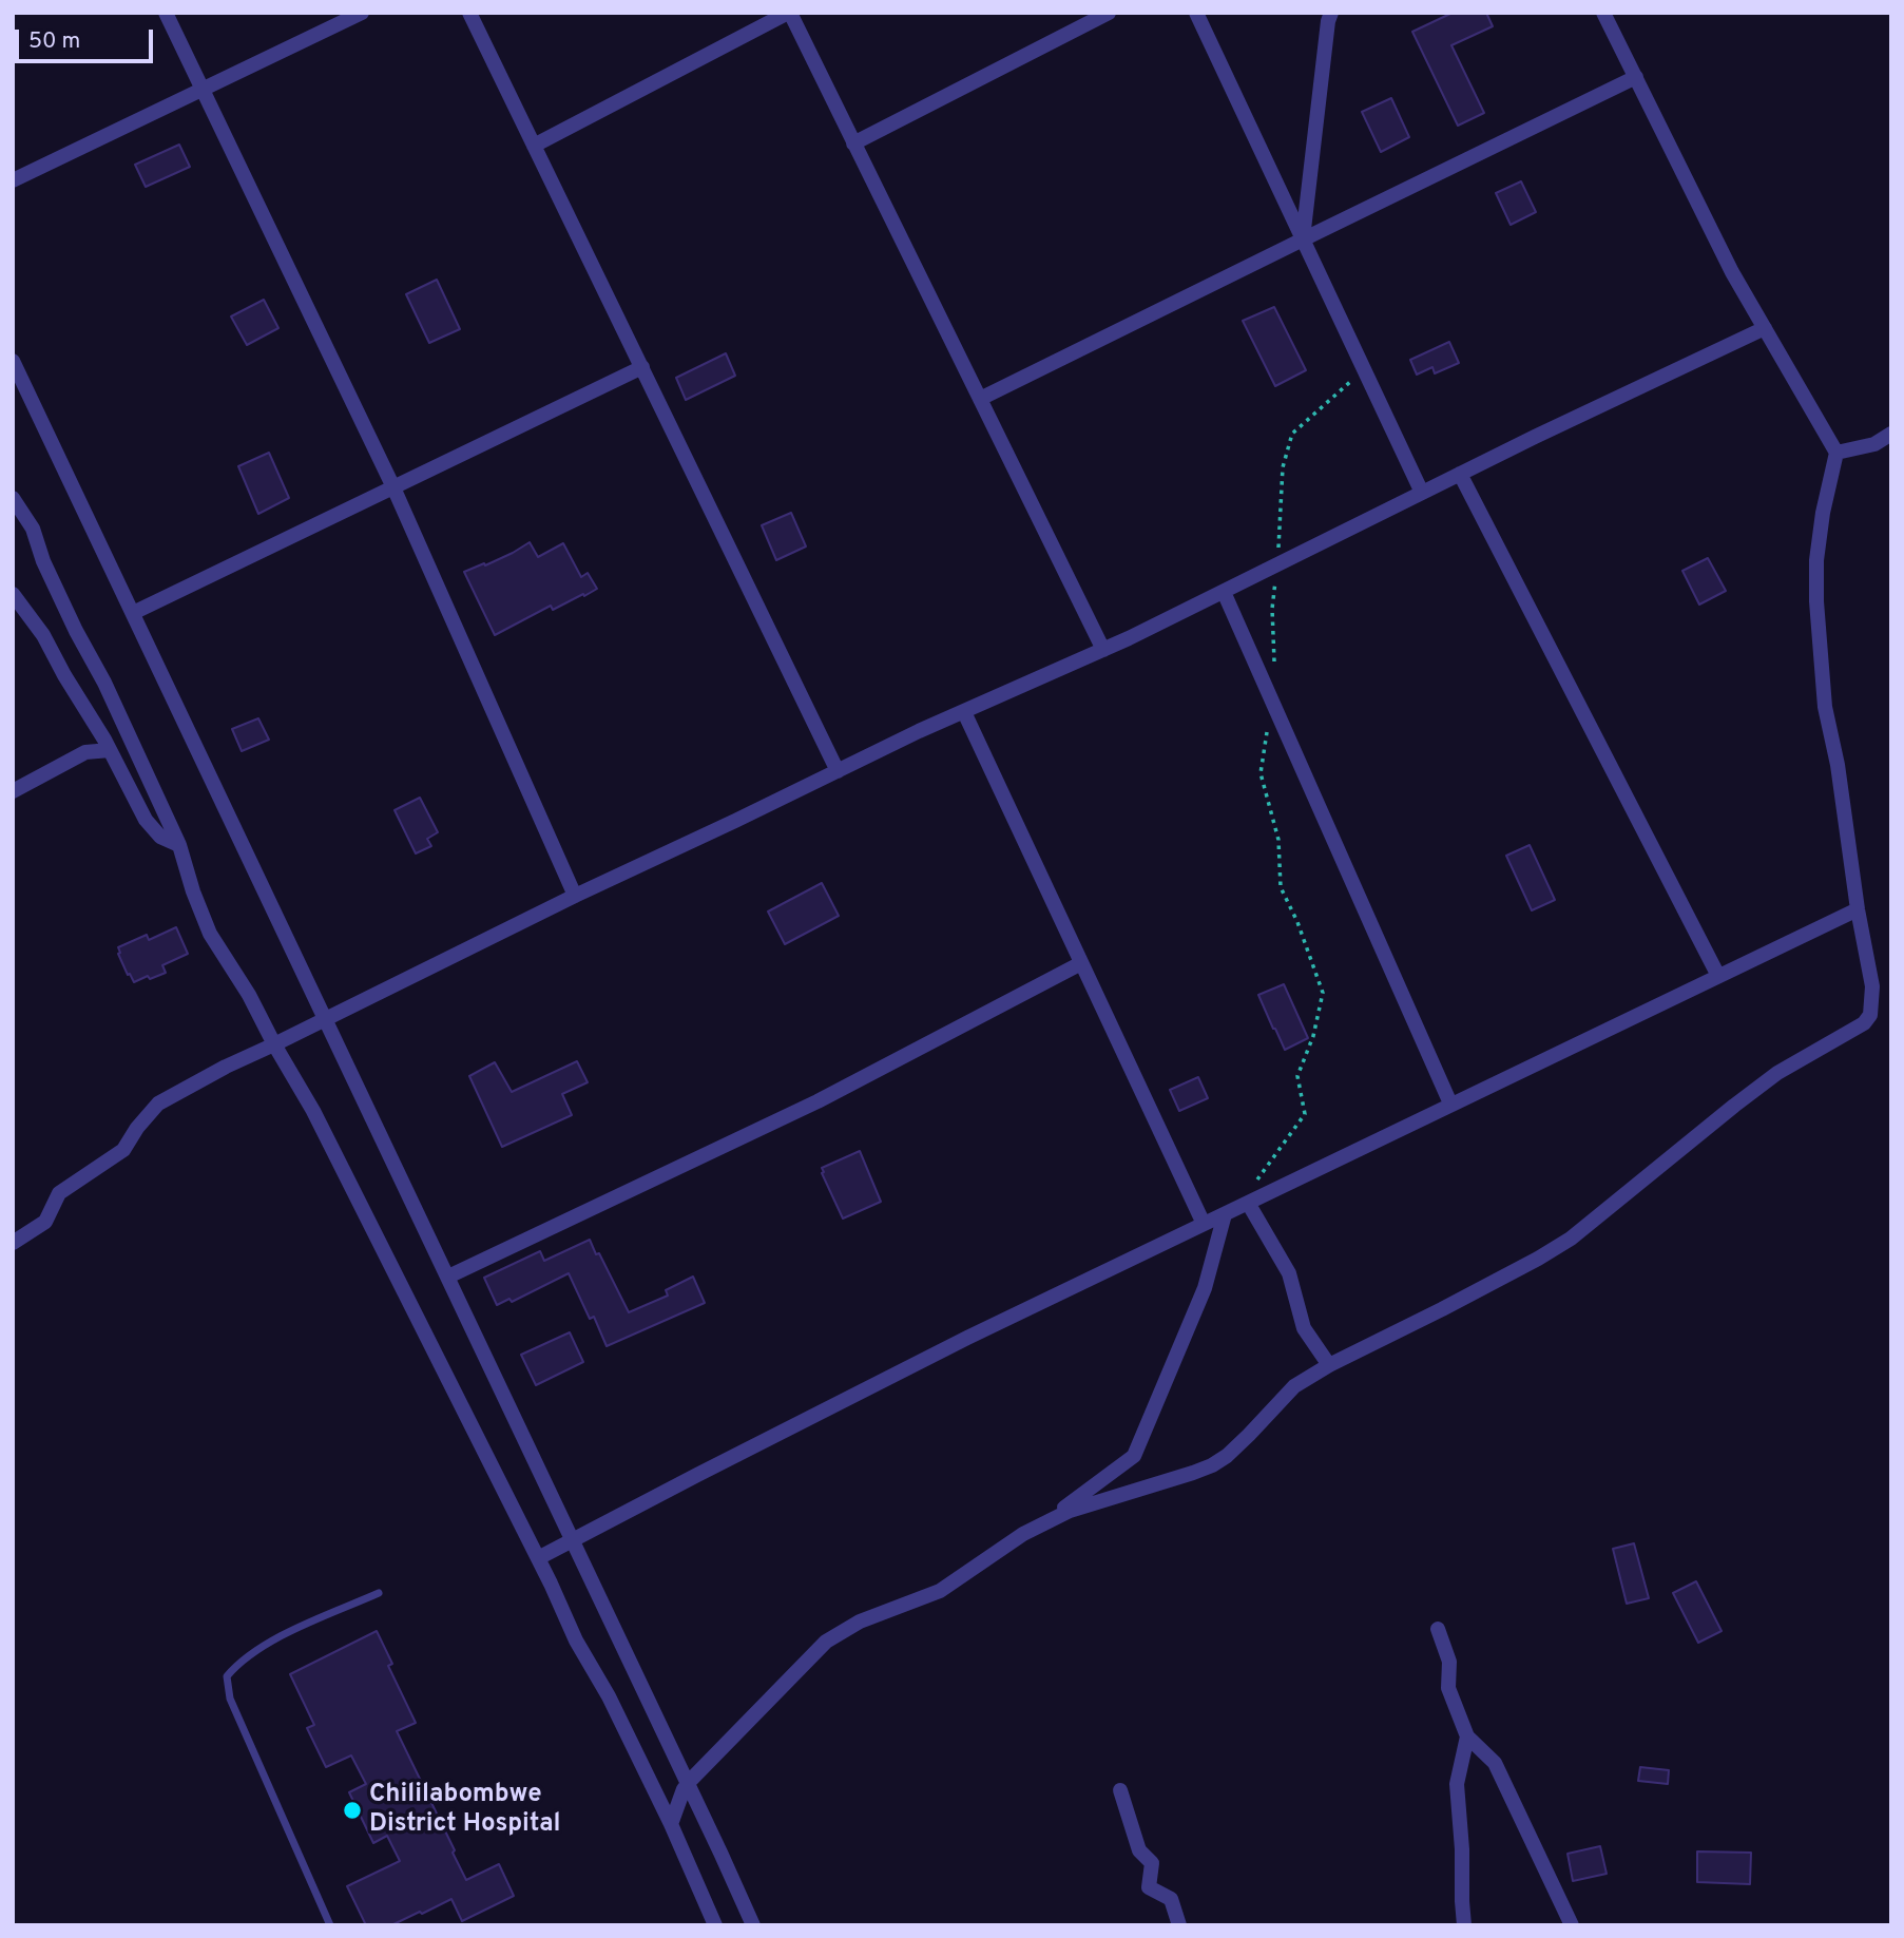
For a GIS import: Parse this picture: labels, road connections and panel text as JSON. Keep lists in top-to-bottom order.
{
  "places": ["Chililabombwe District Hospital"],
  "scale_bar": "50 m"
}
